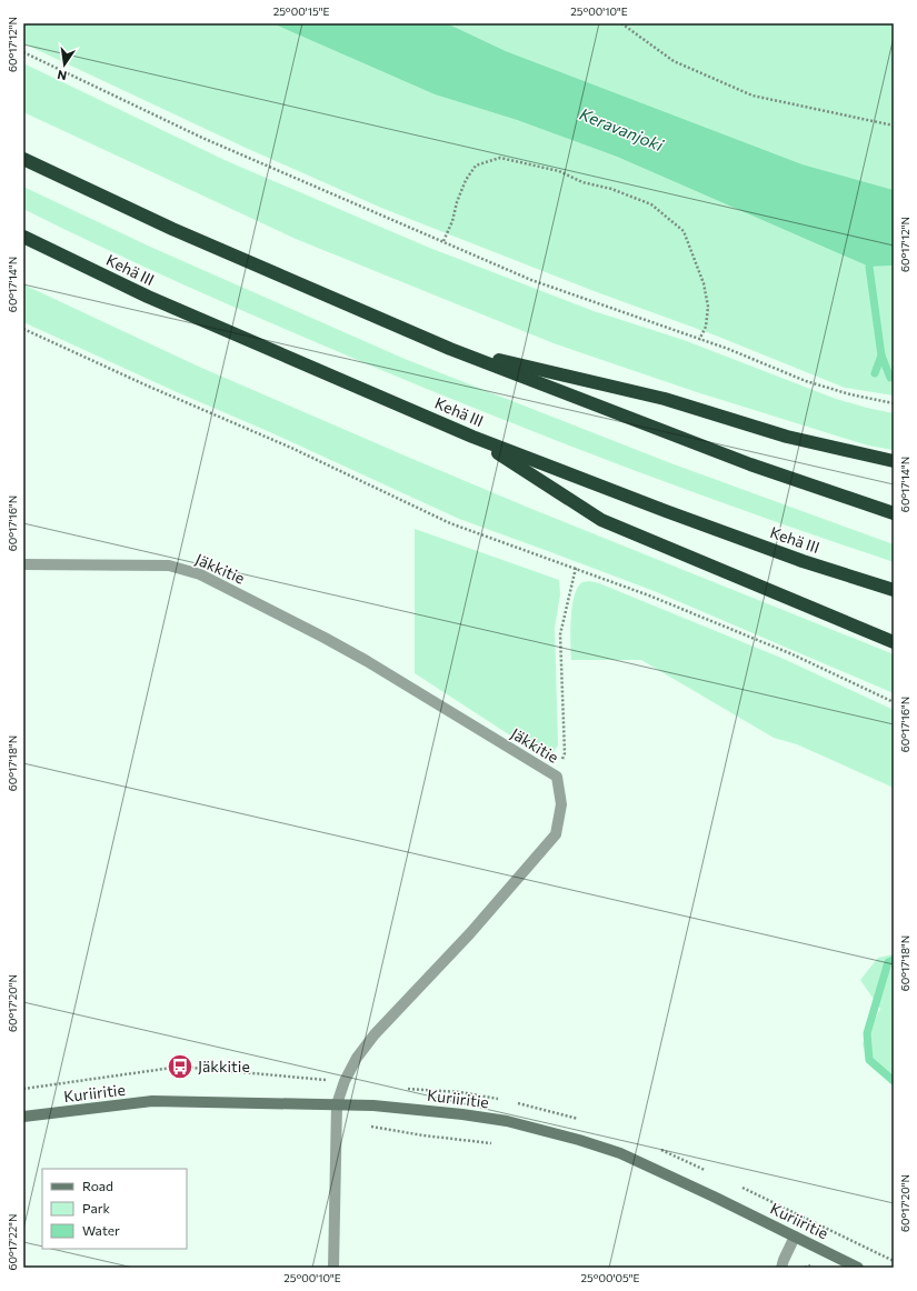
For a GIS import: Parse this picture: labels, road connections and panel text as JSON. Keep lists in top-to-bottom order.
{
  "streets": {
    "highway": ["Kehä III"],
    "street": ["Jäkkitie", "Kuriiritie"]
  },
  "crossings": [
    ["Jäkkitie", "Kuriiritie"]
  ],
  "water": ["Keravanjoki"],
  "places": {
    "bus stop": ["Jäkkitie"]
  },
  "legend": ["Road", "Park", "Water"],
  "north": "bottom",
  "coordinates": [
    "25°00'15\"E",
    "25°00'10\"E",
    "60°17'12\"N",
    "60°17'14\"N",
    "60°17'16\"N",
    "60°17'18\"N",
    "60°17'20\"N",
    "60°17'22\"N",
    "25°00'05\"E"
  ]
}
